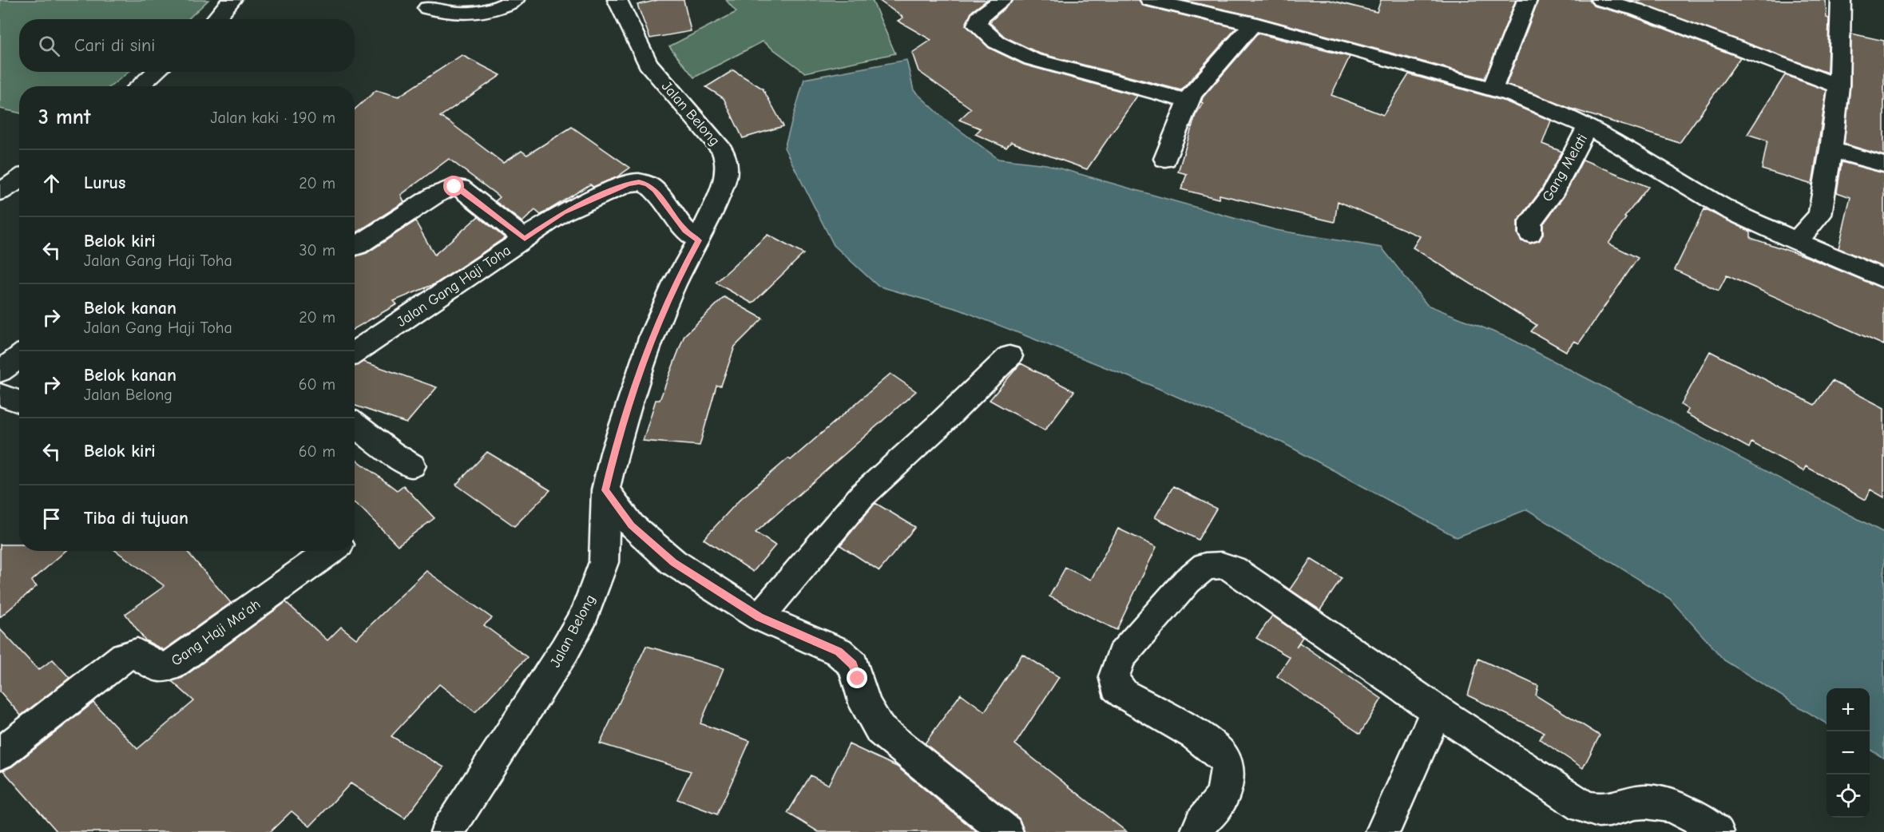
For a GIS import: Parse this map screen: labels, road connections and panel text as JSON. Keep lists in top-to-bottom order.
{
  "streets": {
    "street": [
      "Jalan Belong",
      "Gang Melati",
      "Jalan Gang Haji Toha",
      "Gang Haji Ma'ah"
    ]
  },
  "crossings": [
    ["Jalan Belong", "Jalan Gang Haji Toha"]
  ],
  "page": {
    "search": "Cari di sini",
    "heading": ["3 mnt", "Jalan kaki · 190 m"],
    "list": [
      ["Lurus", "20 m"],
      ["Belok kiri", "Jalan Gang Haji Toha", "30 m"],
      ["Belok kanan", "Jalan Gang Haji Toha", "20 m"],
      ["Belok kanan", "Jalan Belong", "60 m"],
      ["Belok kiri", "60 m"],
      "Tiba di tujuan"
    ],
    "map_buttons": ["+", "−"]
  }
}
